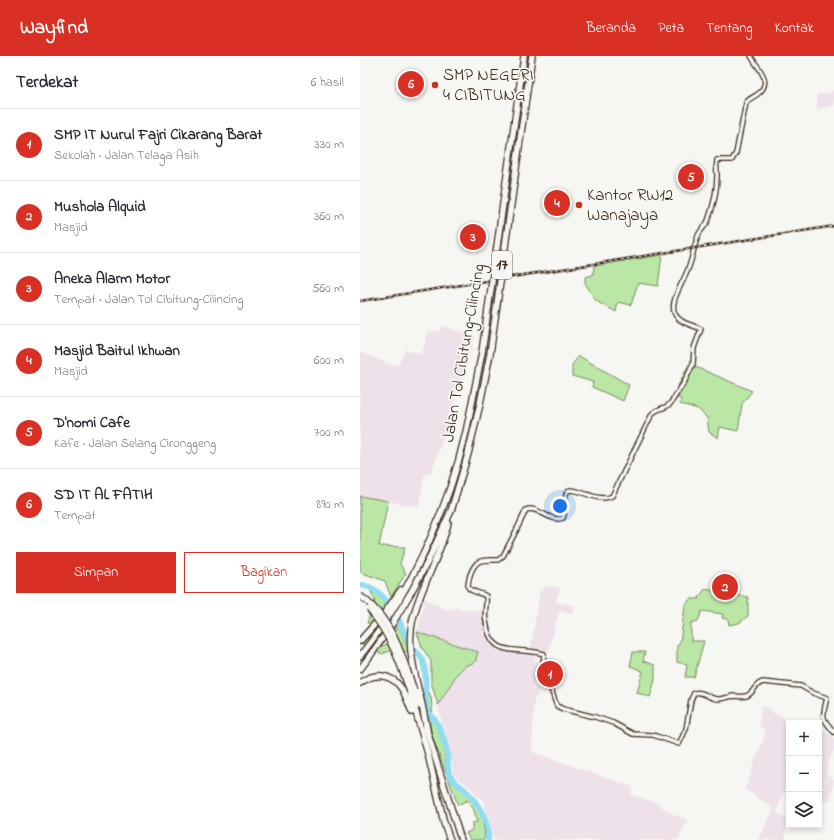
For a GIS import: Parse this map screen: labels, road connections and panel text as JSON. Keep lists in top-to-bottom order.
{
  "streets": {
    "highway": ["17", "Jalan Tol Cibitung–Cilincing"]
  },
  "places": ["SMP NEGERI 4 CIBITUNG", "Kantor RW12 Wanajaya"],
  "page": {
    "header": "Wayfind",
    "nav": [
      "Beranda",
      "Peta",
      "Tentang",
      "Kontak"
    ],
    "heading": ["Terdekat", "6 hasil"],
    "pins": [
      "6",
      "5",
      "4",
      "3",
      "2",
      "1"
    ],
    "list": [
      {
        "mark": "1",
        "name": "SMP IT Nurul Fajri Cikarang Barat",
        "note": "Sekolah · Jalan Telaga Asih",
        "value": "330 m"
      },
      {
        "mark": "2",
        "name": "Mushola Alquid",
        "note": "Masjid",
        "value": "360 m"
      },
      {
        "mark": "3",
        "name": "Aneka Alarm Motor",
        "note": "Tempat · Jalan Tol Cibitung–Cilincing",
        "value": "560 m"
      },
      {
        "mark": "4",
        "name": "Masjid Baitul Ikhwan",
        "note": "Masjid",
        "value": "600 m"
      },
      {
        "mark": "5",
        "name": "D'nomi Cafe",
        "note": "Kafe · Jalan Selang Cironggeng",
        "value": "700 m"
      },
      {
        "mark": "6",
        "name": "SD IT AL FATIH",
        "note": "Tempat",
        "value": "890 m"
      }
    ],
    "buttons": ["Simpan", "Bagikan"],
    "map_buttons": ["+", "−"]
  }
}
